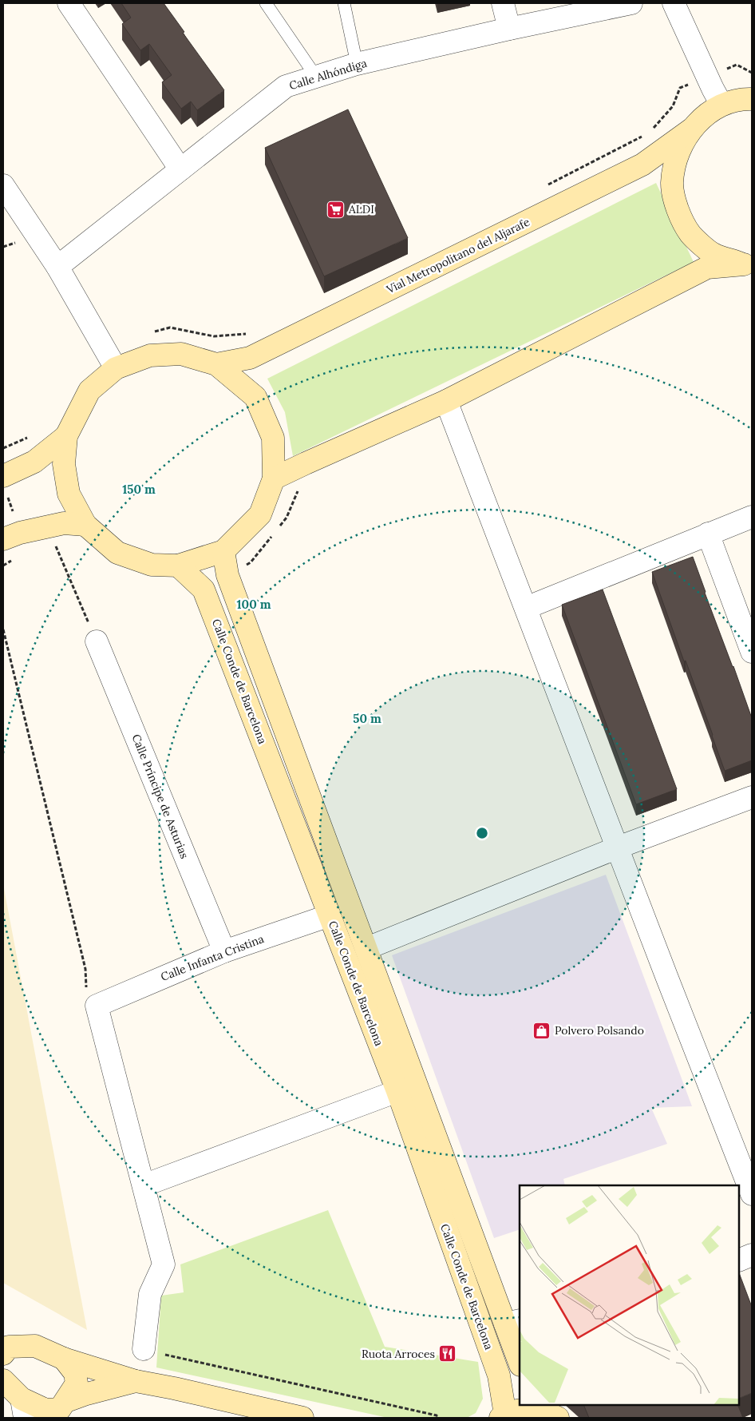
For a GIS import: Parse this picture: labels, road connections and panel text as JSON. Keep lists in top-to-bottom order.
{
  "streets": {
    "main road": ["Vial Metropolitano del Aljarafe", "Calle Conde de Barcelona"],
    "street": ["Calle Alhóndiga", "Calle Príncipe de Asturias", "Calle Infanta Cristina"]
  },
  "crossings": [
    ["Vial Metropolitano del Aljarafe", "Calle Conde de Barcelona"],
    ["Calle Conde de Barcelona", "Calle Infanta Cristina"],
    ["Calle Príncipe de Asturias", "Calle Infanta Cristina"]
  ],
  "places": {
    "supermarket": ["ALDI"],
    "shop": ["Polvero Polsando"],
    "restaurant": ["Ruota Arroces"]
  },
  "rings": ["150 m", "100 m", "50 m"]
}
